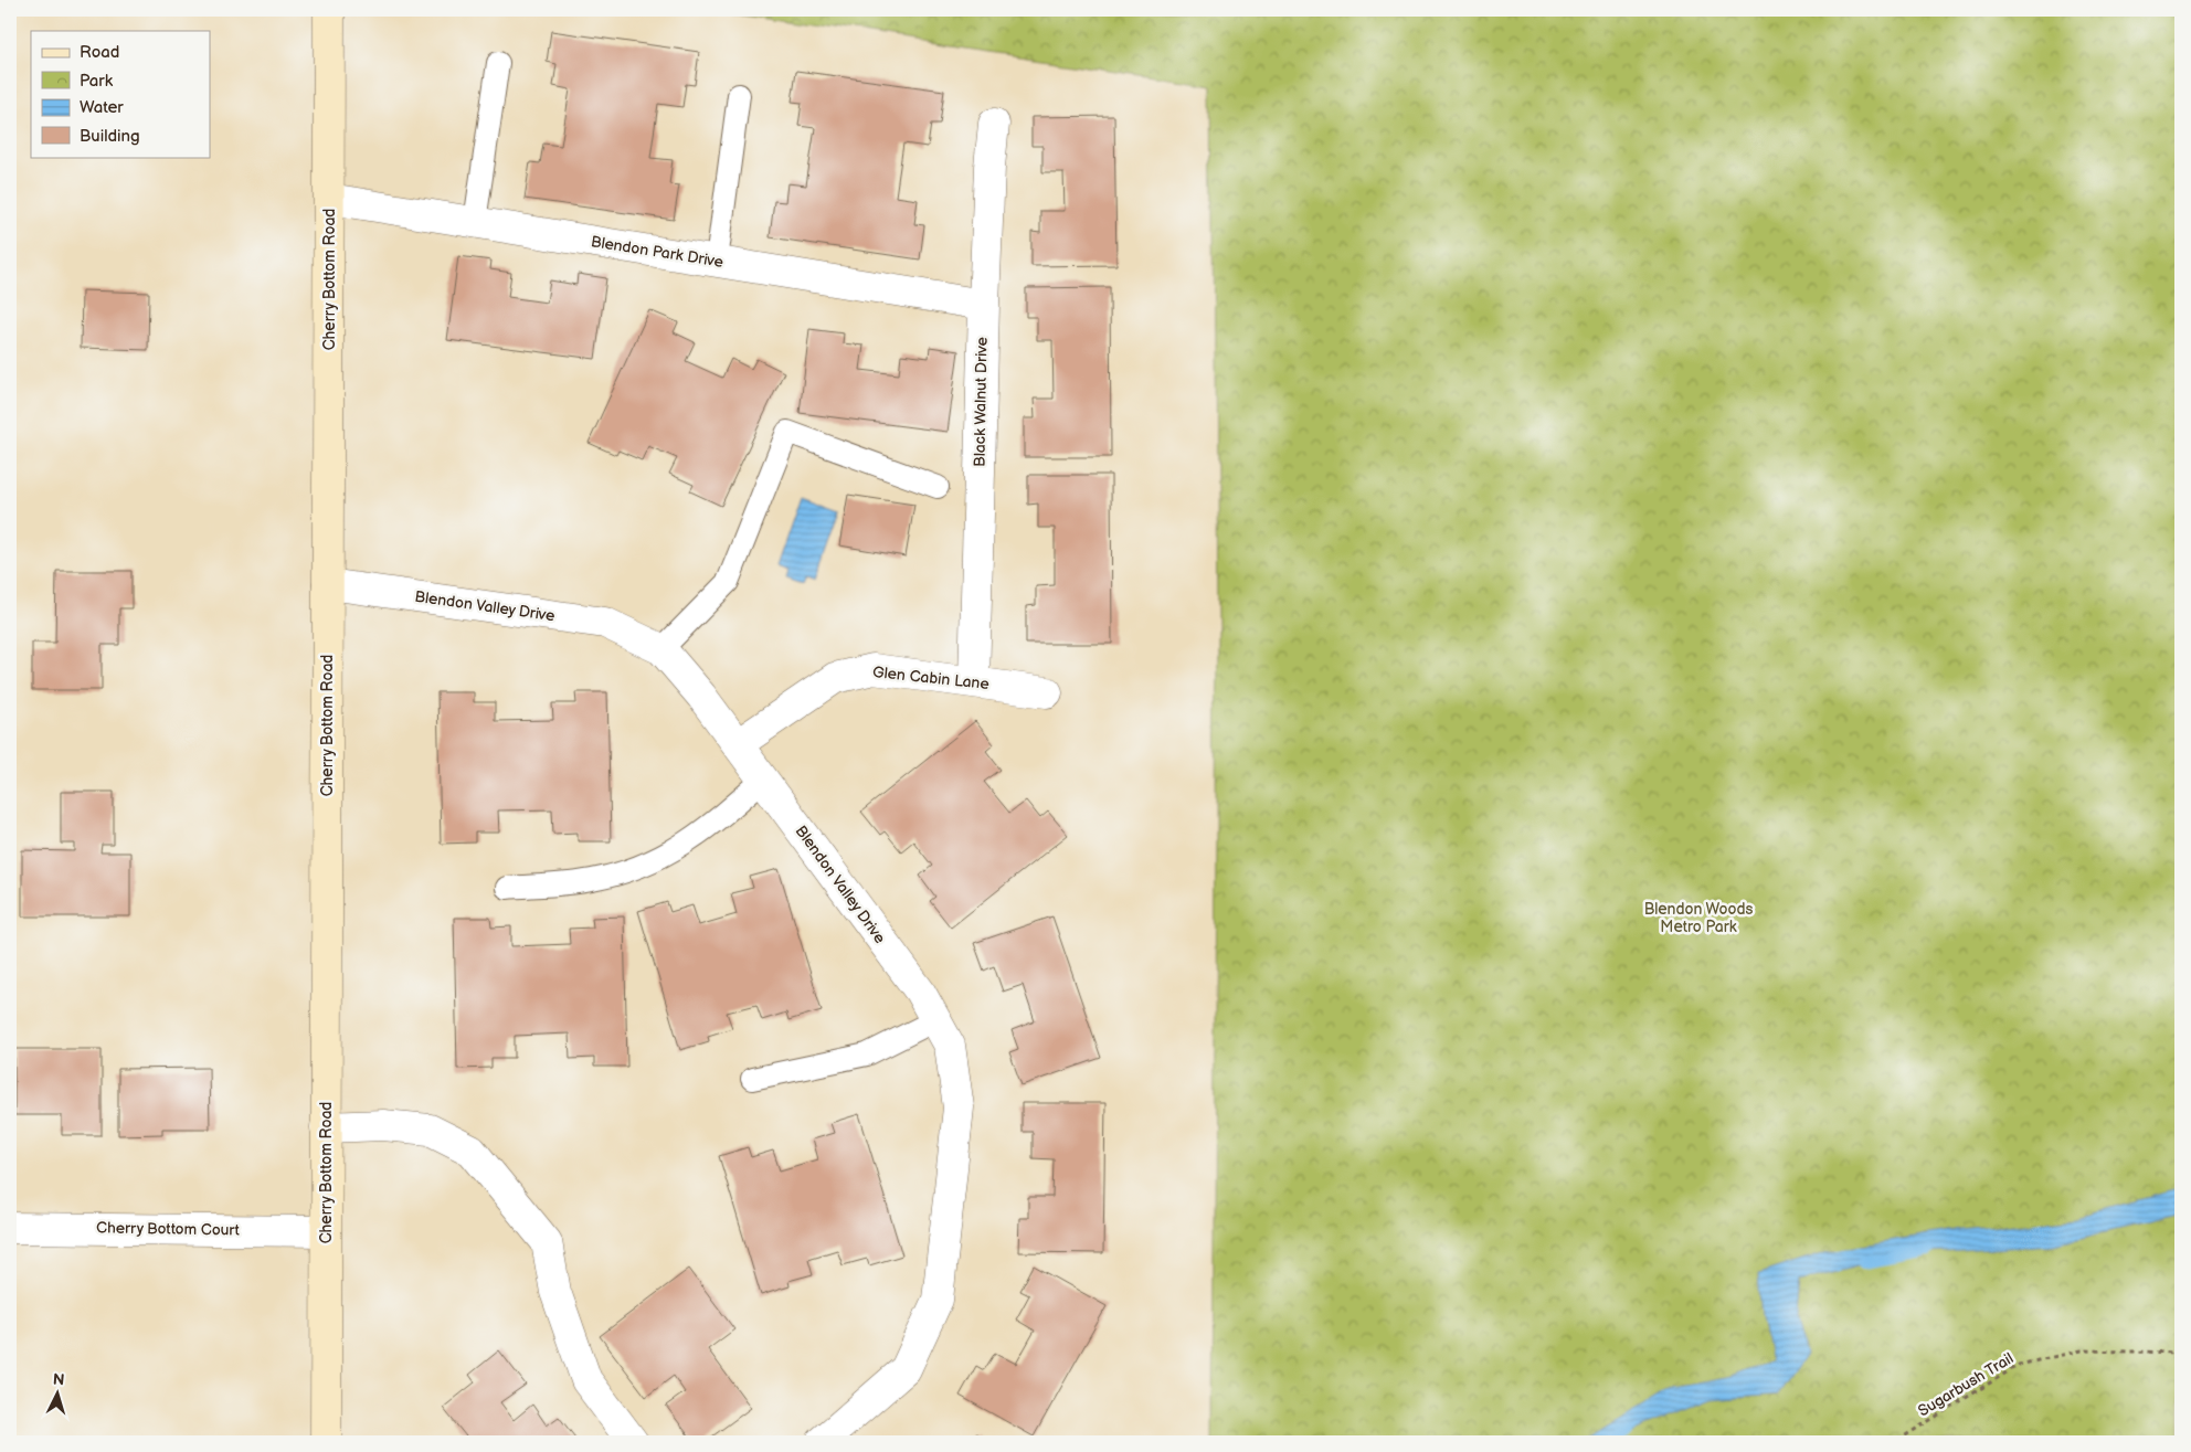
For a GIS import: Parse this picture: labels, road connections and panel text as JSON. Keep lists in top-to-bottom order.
{
  "streets": {
    "main road": ["Cherry Bottom Road"],
    "street": [
      "Blendon Park Drive",
      "Black Walnut Drive",
      "Blendon Valley Drive",
      "Glen Cabin Lane",
      "Cherry Bottom Court"
    ],
    "path": ["Sugarbush Trail"]
  },
  "crossings": [
    ["Blendon Park Drive", "Cherry Bottom Road"],
    ["Blendon Park Drive", "Black Walnut Drive"],
    ["Cherry Bottom Road", "Blendon Valley Drive"],
    ["Cherry Bottom Road", "Cherry Bottom Court"],
    ["Black Walnut Drive", "Glen Cabin Lane"],
    ["Blendon Valley Drive", "Glen Cabin Lane"]
  ],
  "parks": ["Blendon Woods Metro Park"],
  "legend": [
    "Road",
    "Park",
    "Water",
    "Building"
  ],
  "north": "top"
}
